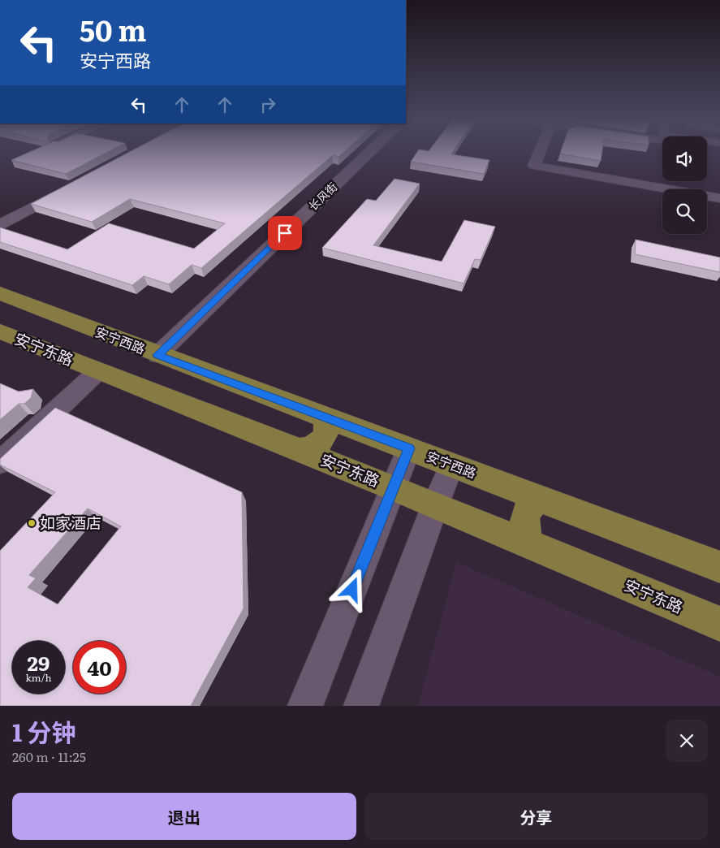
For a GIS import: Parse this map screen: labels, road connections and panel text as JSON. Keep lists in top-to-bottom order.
{
  "streets": {
    "main road": ["安宁西路", "安宁东路"],
    "street": ["长风街"]
  },
  "crossings": [
    ["长风街", "安宁西路"]
  ],
  "places": ["如家酒店"],
  "page": {
    "turn": ["50 m", "安宁西路"],
    "speed": "29 km/h",
    "limit": "40",
    "heading": ["1 分钟", "260 m · 11:25"],
    "buttons": ["退出", "分享"]
  }
}
